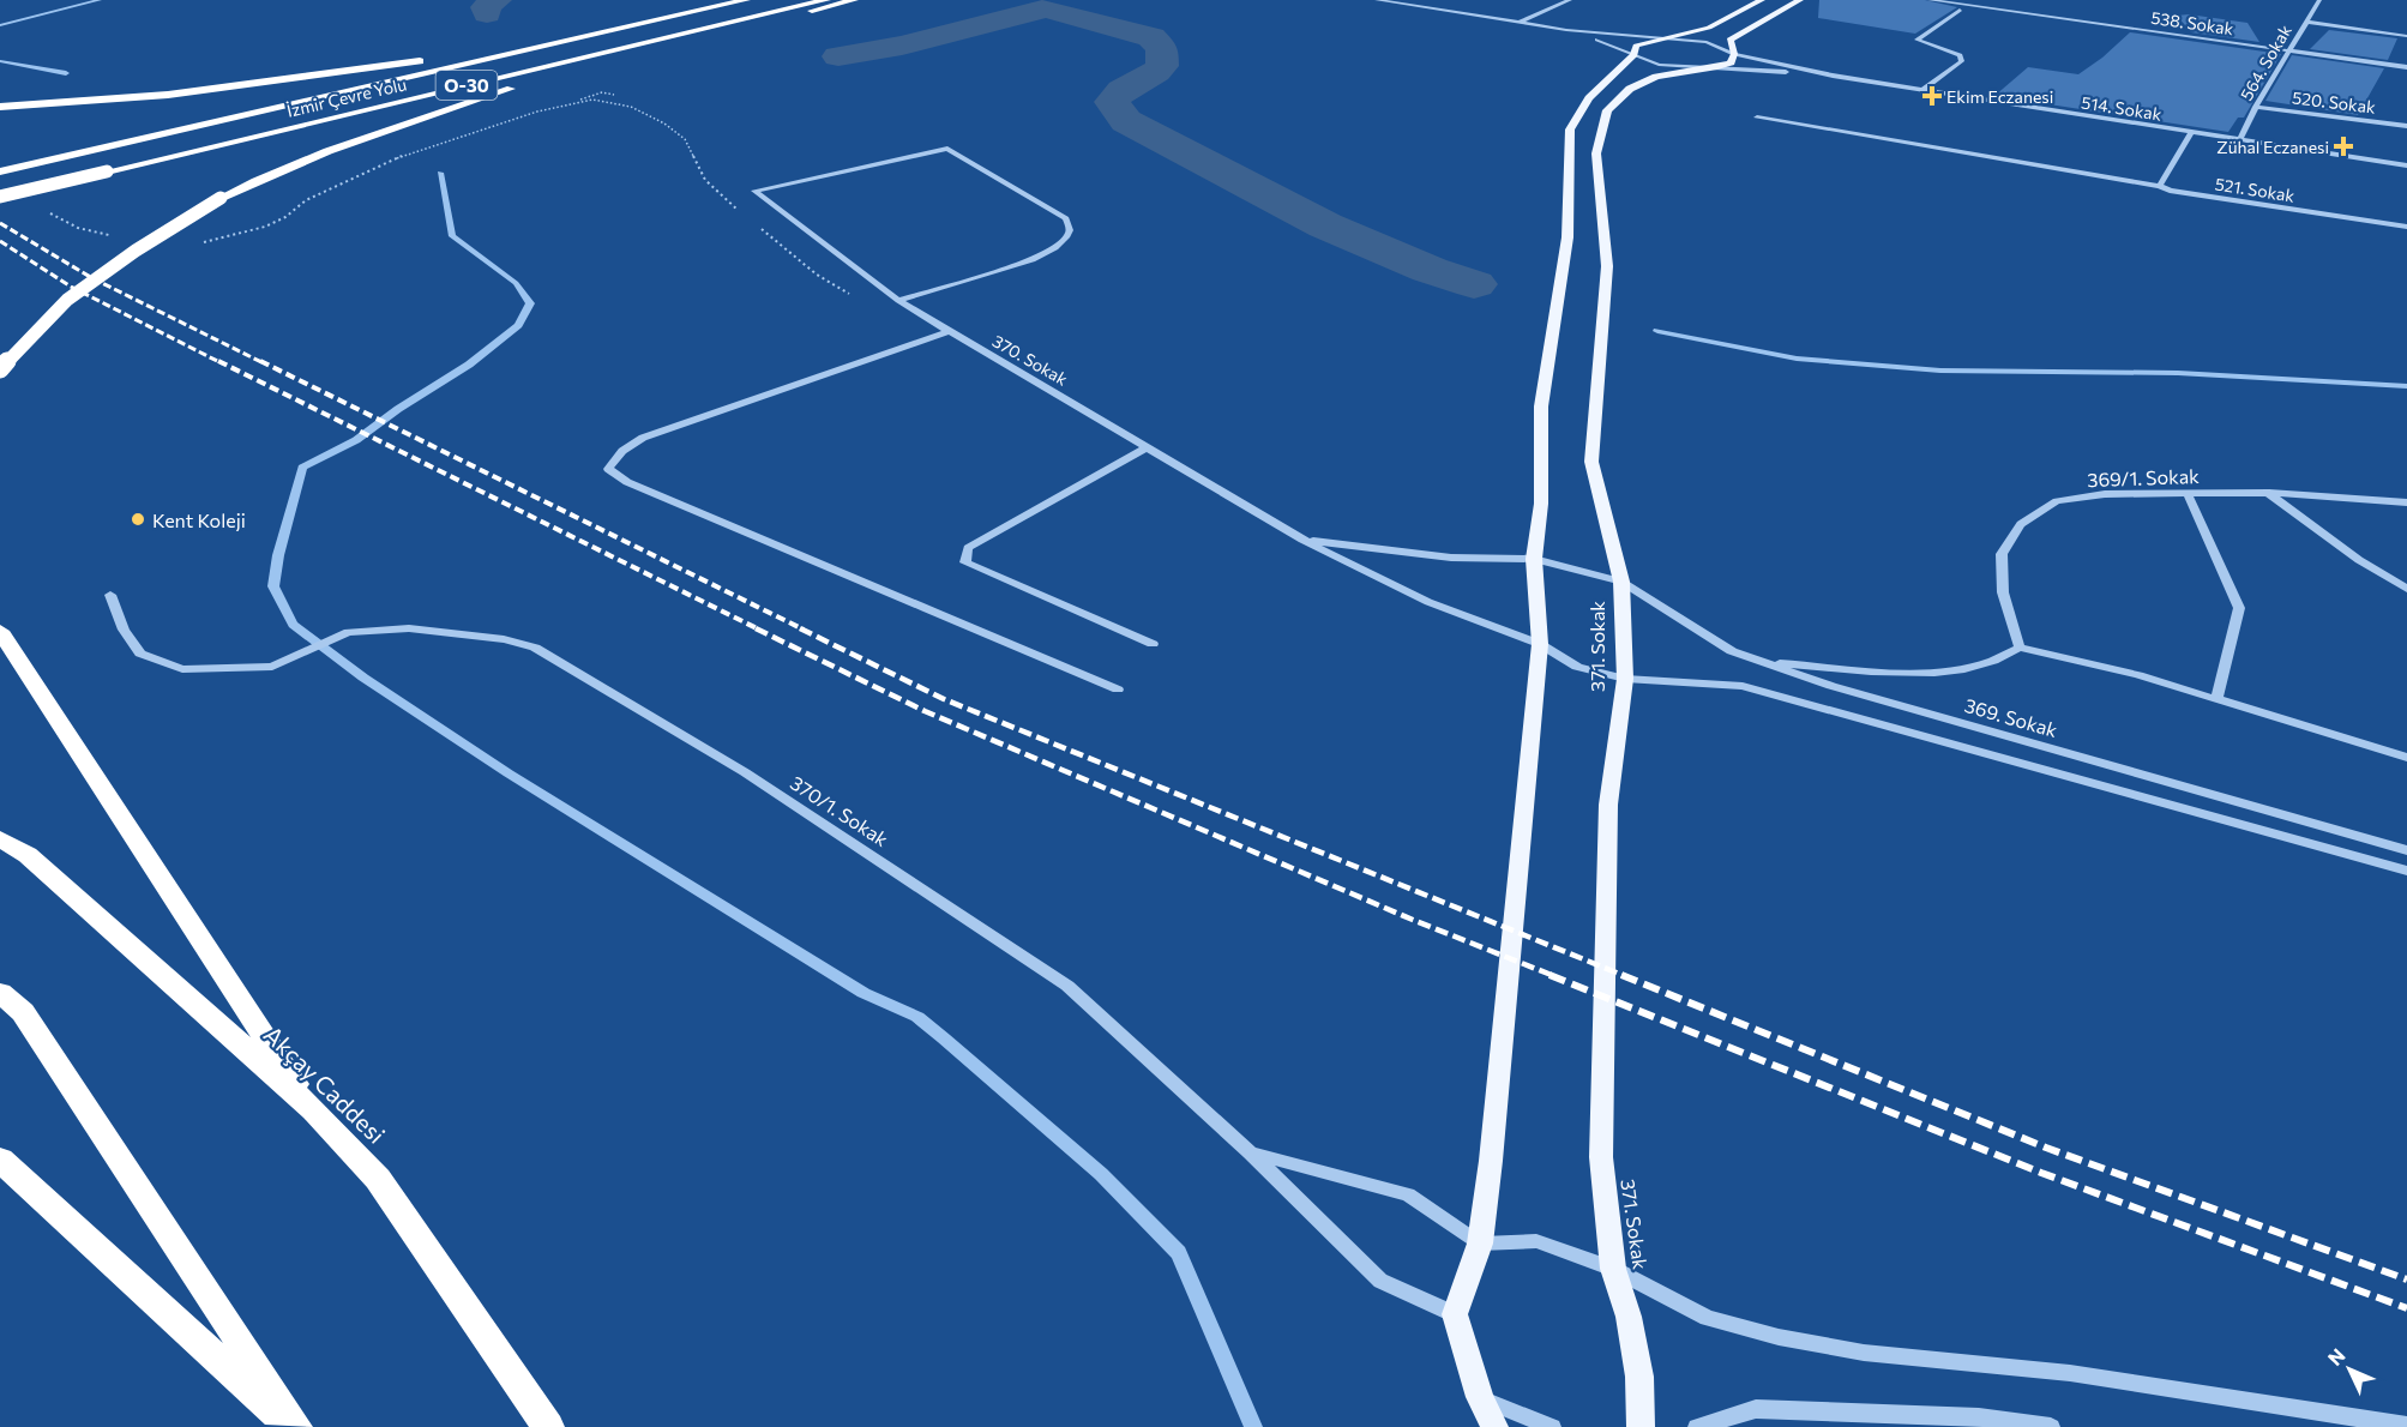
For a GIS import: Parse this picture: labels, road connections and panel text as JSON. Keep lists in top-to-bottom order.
{
  "streets": {
    "highway": ["O-30", "İzmir Çevre Yolu", "Akçay Caddesi"],
    "main road": ["371. Sokak"],
    "street": [
      "538. Sokak",
      "564. Sokak",
      "520. Sokak",
      "514. Sokak",
      "521. Sokak",
      "370. Sokak",
      "369/1. Sokak",
      "369. Sokak",
      "370/1. Sokak"
    ]
  },
  "crossings": [
    ["538. Sokak", "564. Sokak"],
    ["564. Sokak", "520. Sokak"],
    ["564. Sokak", "514. Sokak"],
    ["370. Sokak", "369. Sokak"],
    ["371. Sokak", "369. Sokak"]
  ],
  "places": {
    "health": ["Ekim Eczanesi", "Zühal Eczanesi"],
    "other": ["Kent Koleji"]
  },
  "north": "top left"
}
